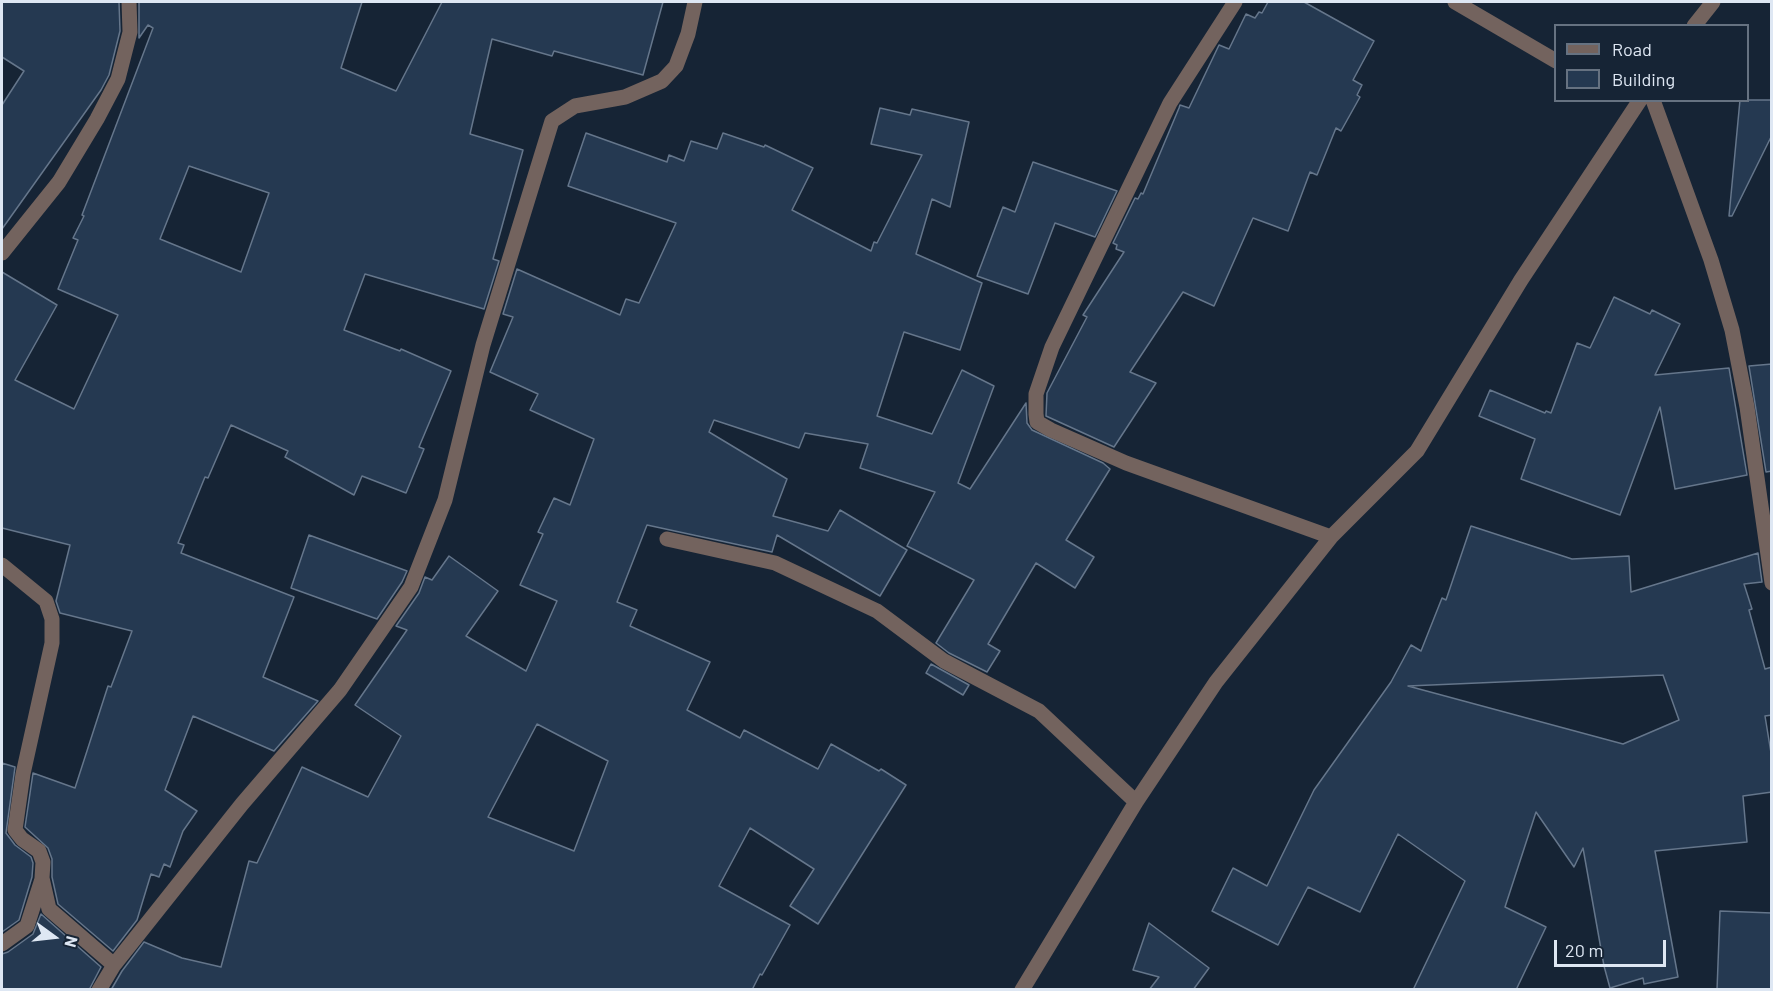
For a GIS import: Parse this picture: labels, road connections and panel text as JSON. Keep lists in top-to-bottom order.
{
  "legend": ["Road", "Building"],
  "scale_bar": "20 m",
  "north": "right"
}
